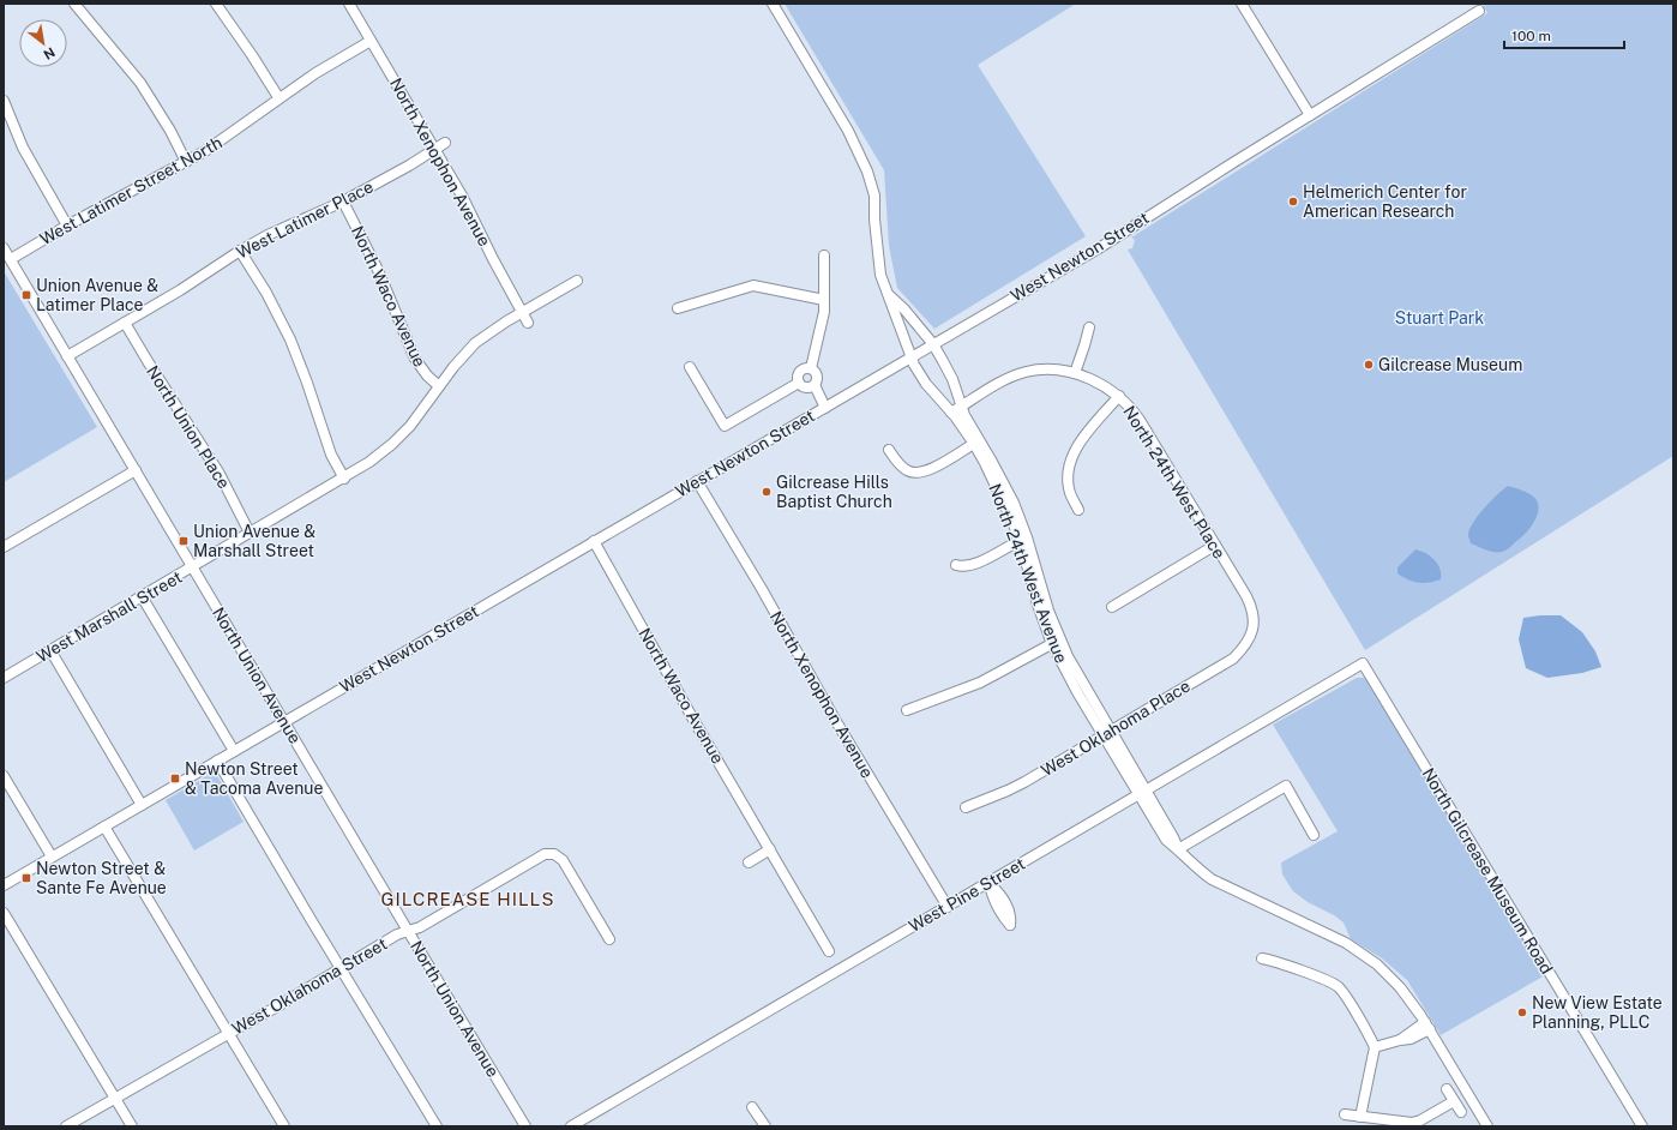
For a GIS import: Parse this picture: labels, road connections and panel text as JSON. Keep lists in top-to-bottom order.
{
  "streets": {
    "street": [
      "North Xenophon Avenue",
      "West Latimer Street North",
      "West Latimer Place",
      "West Newton Street",
      "North Waco Avenue",
      "North Union Place",
      "North 24th West Place",
      "North 24th West Avenue",
      "West Marshall Street",
      "North Union Avenue",
      "West Oklahoma Place",
      "North Gilcrease Museum Road",
      "West Pine Street",
      "West Oklahoma Street"
    ]
  },
  "crossings": [
    ["North Xenophon Avenue", "West Latimer Street North"],
    ["North Xenophon Avenue", "West Latimer Place"],
    ["North Xenophon Avenue", "West Newton Street"],
    ["North Xenophon Avenue", "West Marshall Street"],
    ["North Xenophon Avenue", "West Pine Street"],
    ["West Latimer Street North", "North Union Avenue"],
    ["West Latimer Place", "North Waco Avenue"],
    ["West Latimer Place", "North Union Place"],
    ["West Latimer Place", "North Union Avenue"],
    ["West Newton Street", "North Waco Avenue"],
    ["West Newton Street", "North 24th West Avenue"],
    ["West Newton Street", "North Union Avenue"],
    ["North Waco Avenue", "West Marshall Street"],
    ["North Union Place", "West Marshall Street"],
    ["North 24th West Place", "North 24th West Avenue"],
    ["North 24th West Place", "West Oklahoma Place"],
    ["North 24th West Avenue", "West Oklahoma Place"],
    ["North 24th West Avenue", "West Pine Street"],
    ["West Marshall Street", "North Union Avenue"],
    ["North Union Avenue", "West Oklahoma Street"],
    ["North Gilcrease Museum Road", "West Pine Street"]
  ],
  "districts": ["GILCREASE HILLS"],
  "parks": ["Stuart Park"],
  "places": {
    "other": [
      "Helmerich Center for American Research",
      "Gilcrease Museum",
      "Gilcrease Hills Baptist Church",
      "New View Estate Planning, PLLC"
    ],
    "transit": [
      "Union Avenue & Latimer Place",
      "Union Avenue & Marshall Street",
      "Newton Street & Tacoma Avenue",
      "Newton Street & Sante Fe Avenue"
    ]
  },
  "scale_bar": "100 m",
  "north": "bottom right"
}
